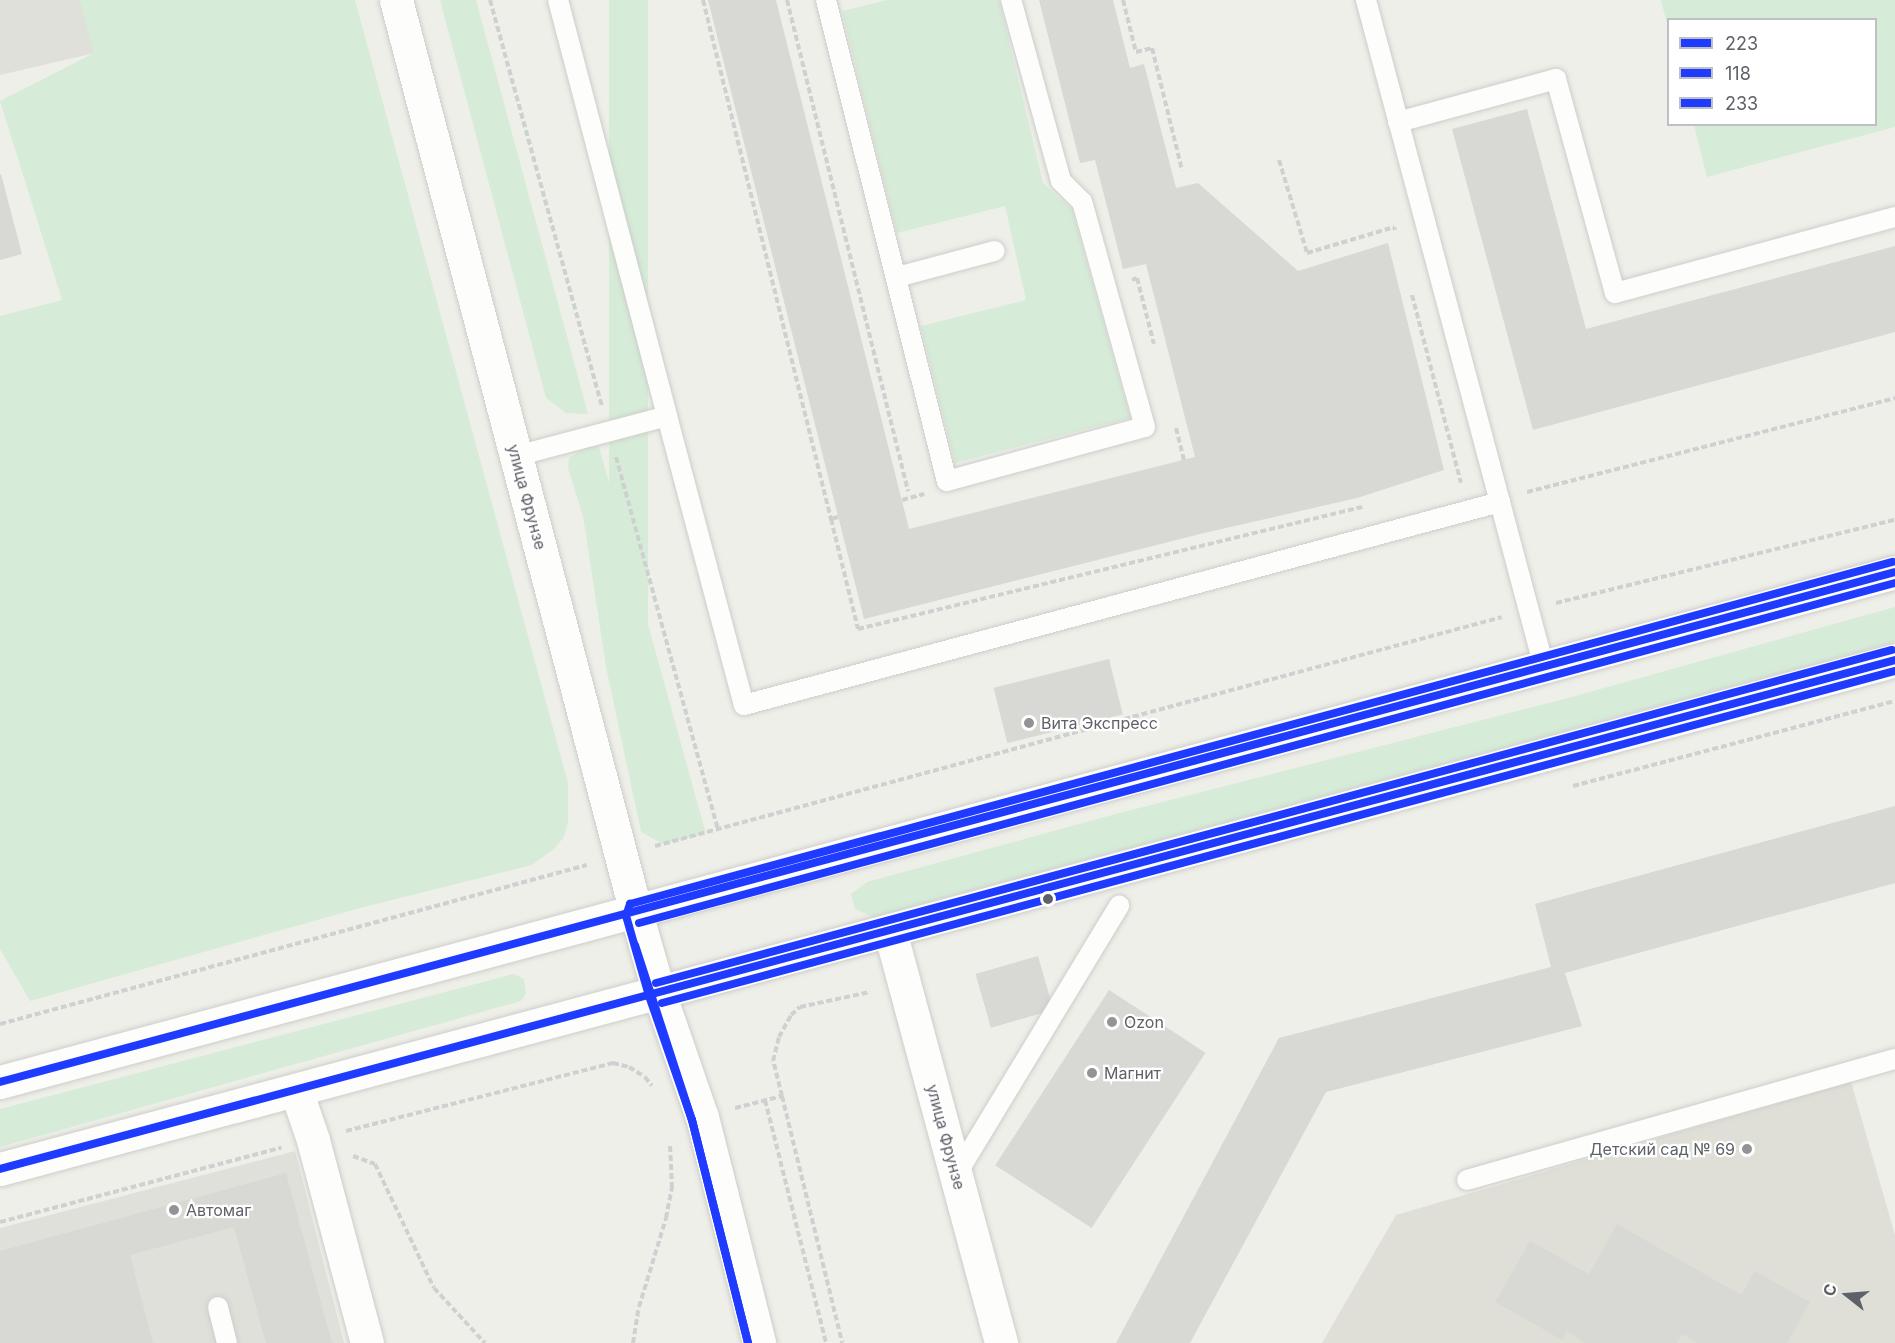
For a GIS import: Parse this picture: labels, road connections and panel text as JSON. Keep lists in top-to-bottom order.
{
  "streets": {
    "main road": ["улица Фрунзе"]
  },
  "places": [
    "Вита Экспресс",
    "Ozon",
    "Магнит",
    "Детский сад № 69",
    "Автомаг"
  ],
  "lines": ["transit line 233", "transit line 223", "transit line 118"],
  "legend": ["223", "118", "233"],
  "north": "left"
}
